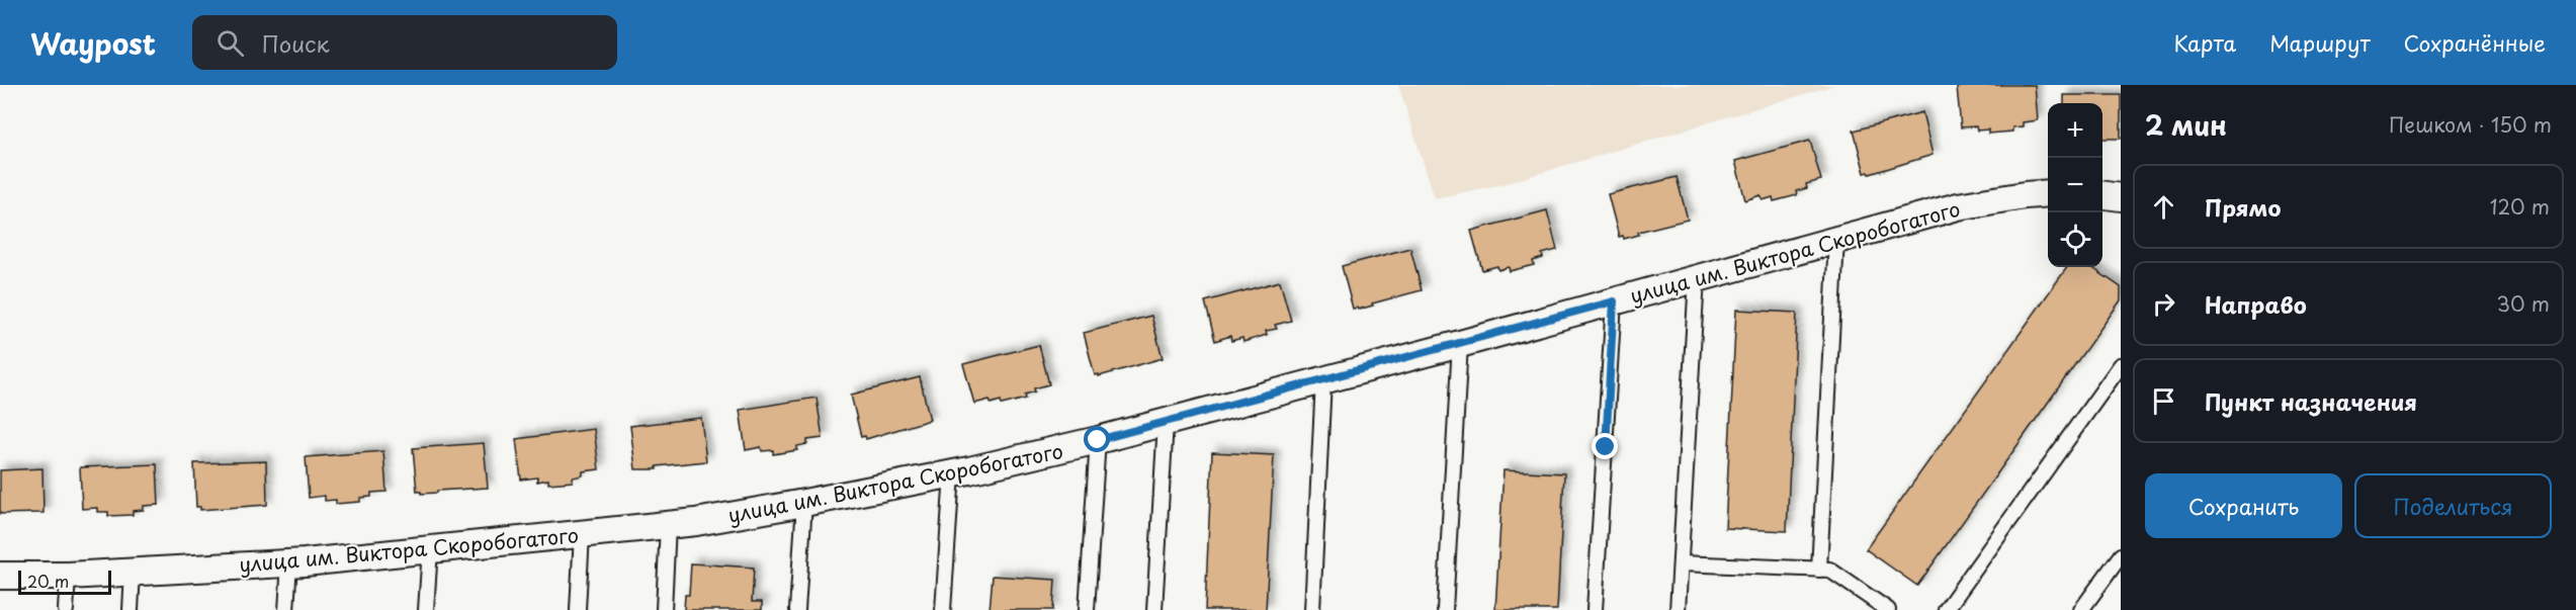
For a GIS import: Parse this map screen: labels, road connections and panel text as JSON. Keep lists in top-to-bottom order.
{
  "streets": {
    "street": ["улица им. Виктора Скоробогатого"]
  },
  "scale_bar": "20 m",
  "page": {
    "header": "Waypost",
    "search": "Поиск",
    "nav": ["Карта", "Маршрут", "Сохранённые"],
    "heading": ["2 мин", "Пешком · 150 m"],
    "map_buttons": ["+", "−"],
    "list": [
      ["Прямо", "120 m"],
      ["Направо", "30 m"],
      "Пункт назначения"
    ],
    "buttons": ["Сохранить", "Поделиться"],
    "scale": "20 m"
  }
}
